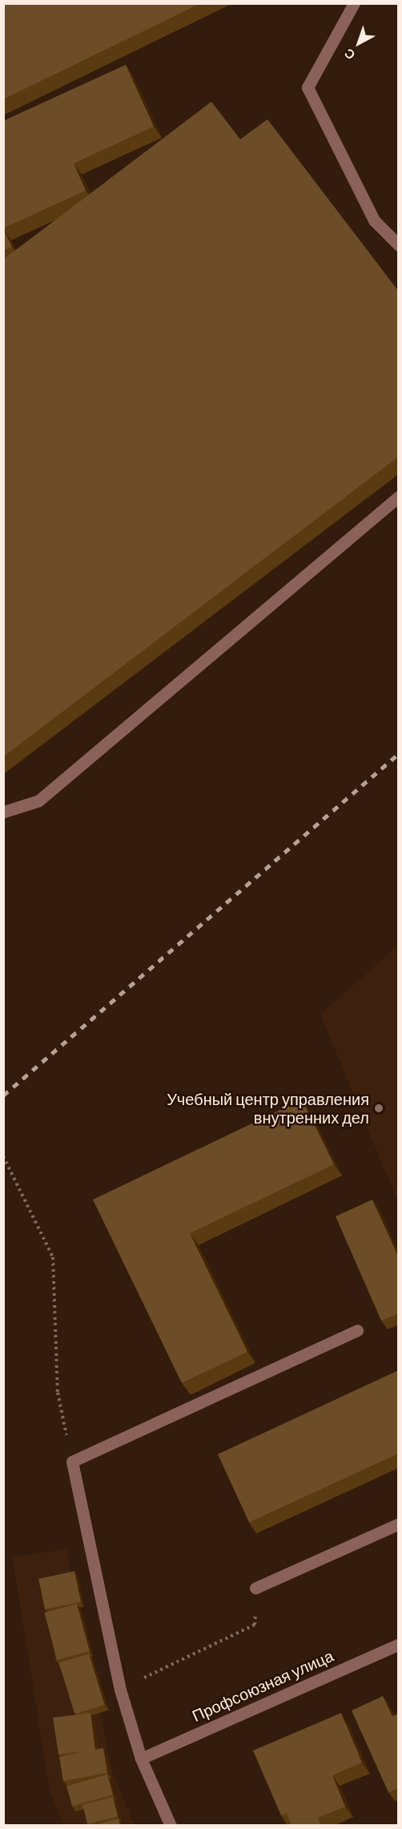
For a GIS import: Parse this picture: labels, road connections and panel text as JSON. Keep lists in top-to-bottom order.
{
  "streets": {
    "street": ["Профсоюзная улица"]
  },
  "places": ["Учебный центр управления внутренних дел"],
  "north": "bottom left"
}
